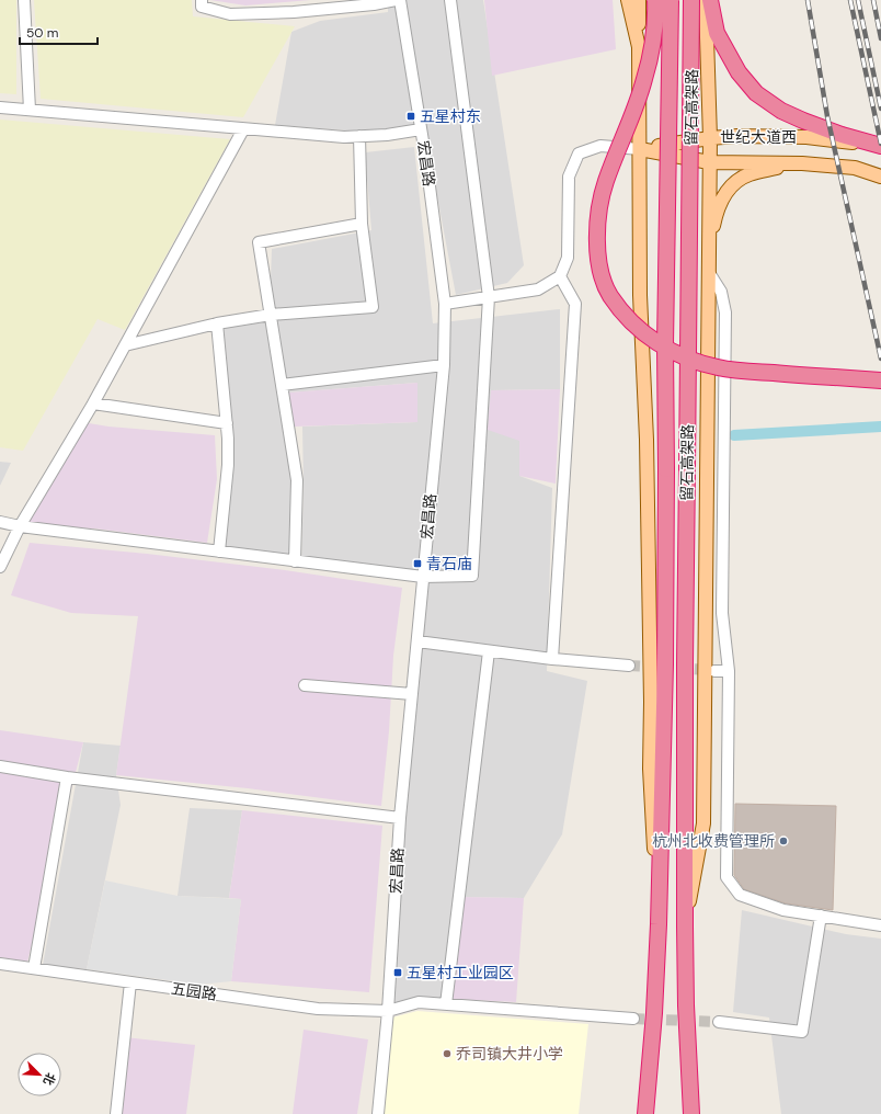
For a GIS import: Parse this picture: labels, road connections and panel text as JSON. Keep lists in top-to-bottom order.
{
  "streets": {
    "highway": ["留石高架路"],
    "main road": ["世纪大道西"],
    "street": ["宏昌路", "五园路"]
  },
  "crossings": [
    ["宏昌路", "五园路"]
  ],
  "places": {
    "transit": ["五星村东", "青石庙", "五星村工业园区"],
    "other": ["杭州北收费管理所", "乔司镇大井小学"]
  },
  "scale_bar": "50 m",
  "north": "bottom right"
}
